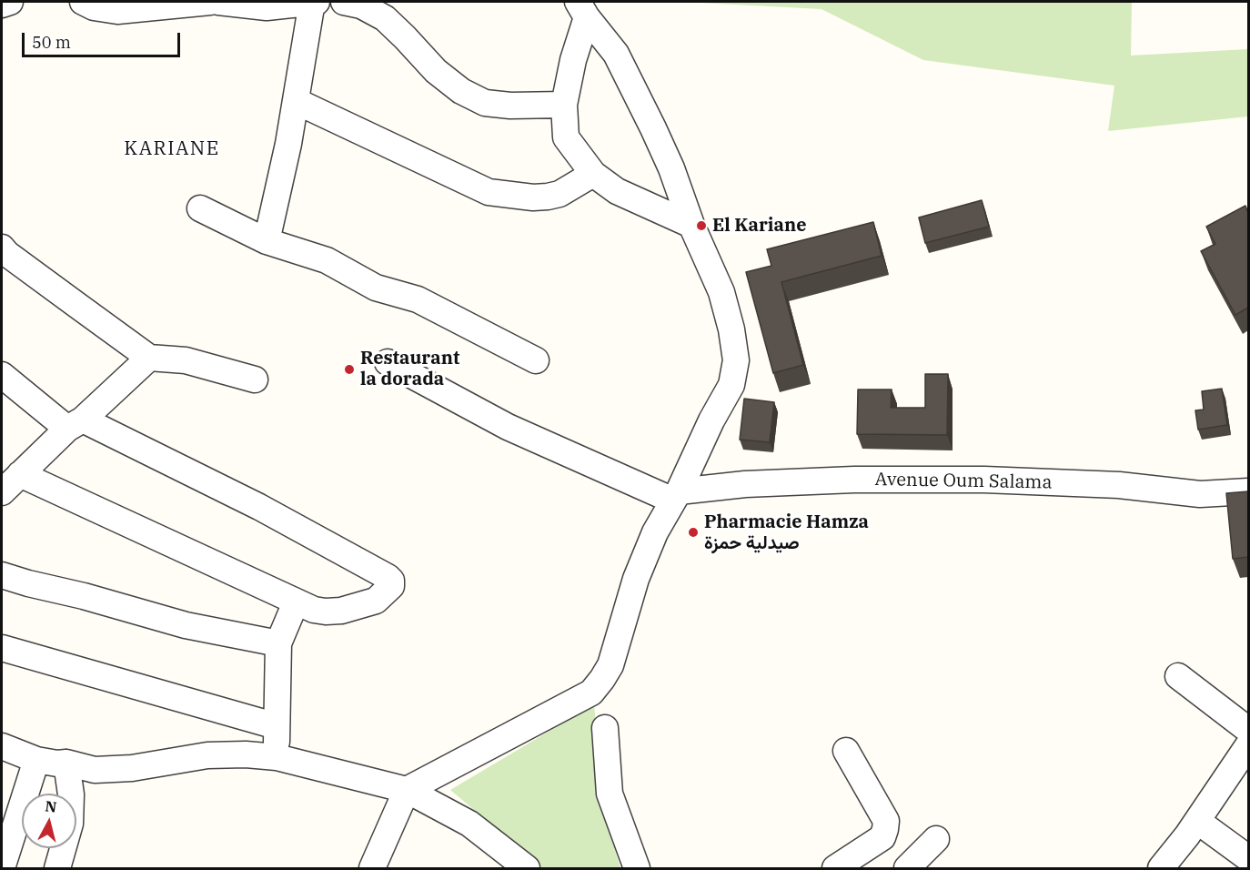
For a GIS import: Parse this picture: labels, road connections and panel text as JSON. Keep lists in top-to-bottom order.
{
  "streets": {
    "street": ["Avenue Oum Salama"]
  },
  "districts": ["KARIANE"],
  "places": ["El Kariane", "Restaurant la dorada", "Pharmacie Hamza صيدلية حمزة"],
  "scale_bar": "50 m",
  "north": "top"
}
